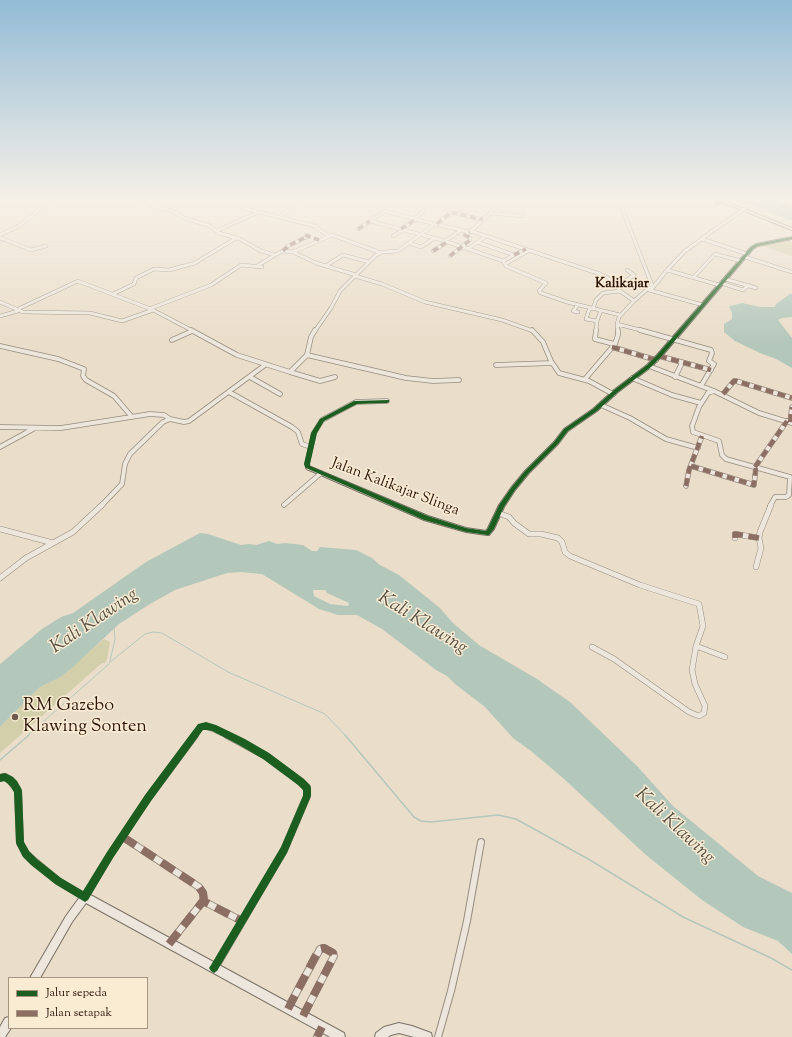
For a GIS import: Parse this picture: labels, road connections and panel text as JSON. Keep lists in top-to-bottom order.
{
  "streets": {
    "street": ["Jalan Kalikajar Slinga"]
  },
  "districts": ["Kalikajar"],
  "water": ["Kali Klawing"],
  "places": ["RM Gazebo Klawing Sonten"],
  "legend": ["Jalur sepeda", "Jalan setapak"]
}
